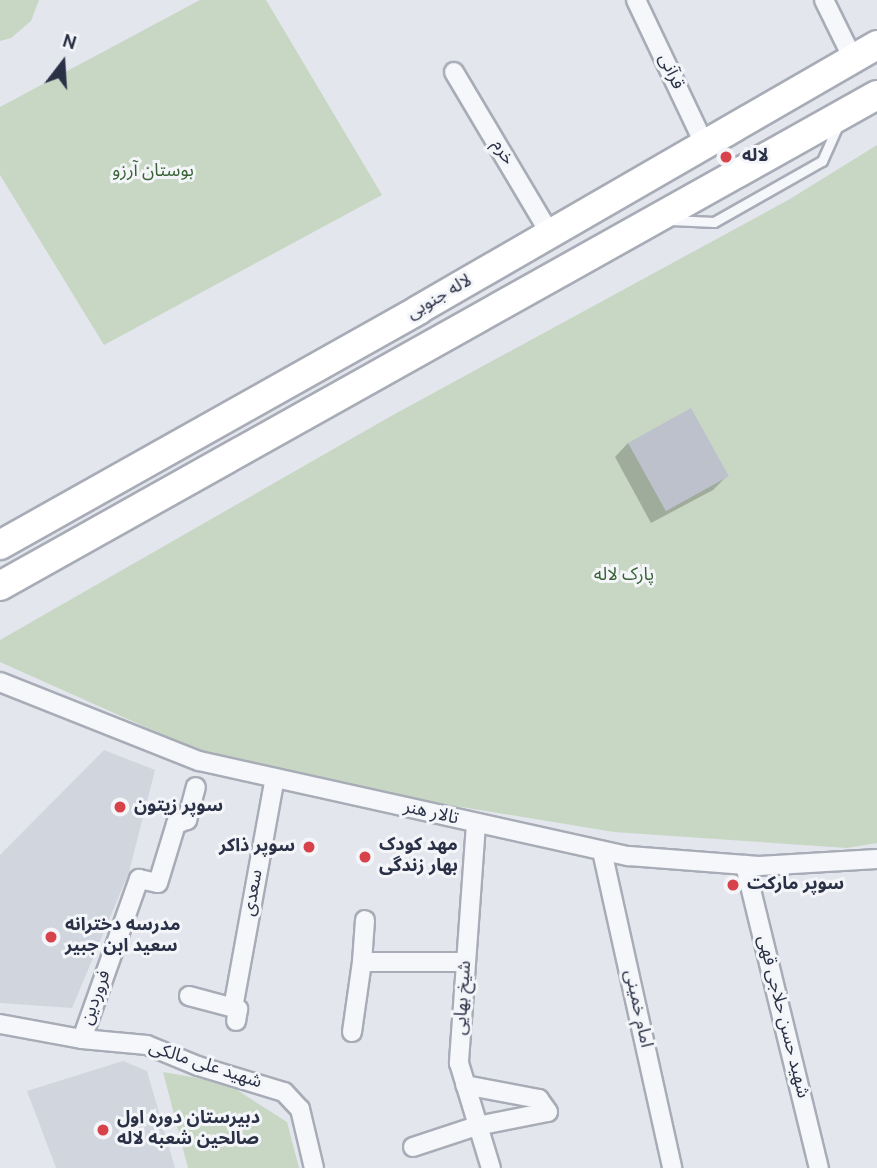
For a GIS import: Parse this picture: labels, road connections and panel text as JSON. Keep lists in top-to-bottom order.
{
  "streets": {
    "main road": ["لاله جنوبی"],
    "street": [
      "قرآنی",
      "خرم",
      "تالار هنر",
      "سعدی",
      "فروردین",
      "شیخ بهایی",
      "امام خمینی",
      "شهید حسن حلاجی قهی",
      "شهید علی مالکی"
    ]
  },
  "crossings": [
    ["قرآنی", "لاله جنوبی"],
    ["خرم", "لاله جنوبی"],
    ["تالار هنر", "سعدی"],
    ["تالار هنر", "شیخ بهایی"],
    ["تالار هنر", "امام خمینی"],
    ["تالار هنر", "شهید حسن حلاجی قهی"],
    ["فروردین", "شهید علی مالکی"]
  ],
  "parks": ["بوستان آرزو", "پارک لاله"],
  "places": [
    "لاله",
    "سوپر زیتون",
    "سوپر ذاکر",
    "مهد کودک بهار زندگی",
    "سوپر مارکت",
    "مدرسه دخترانه سعید ابن جبیر",
    "دبیرستان دوره اول صالحین شعبه لاله"
  ],
  "north": "top"
}
